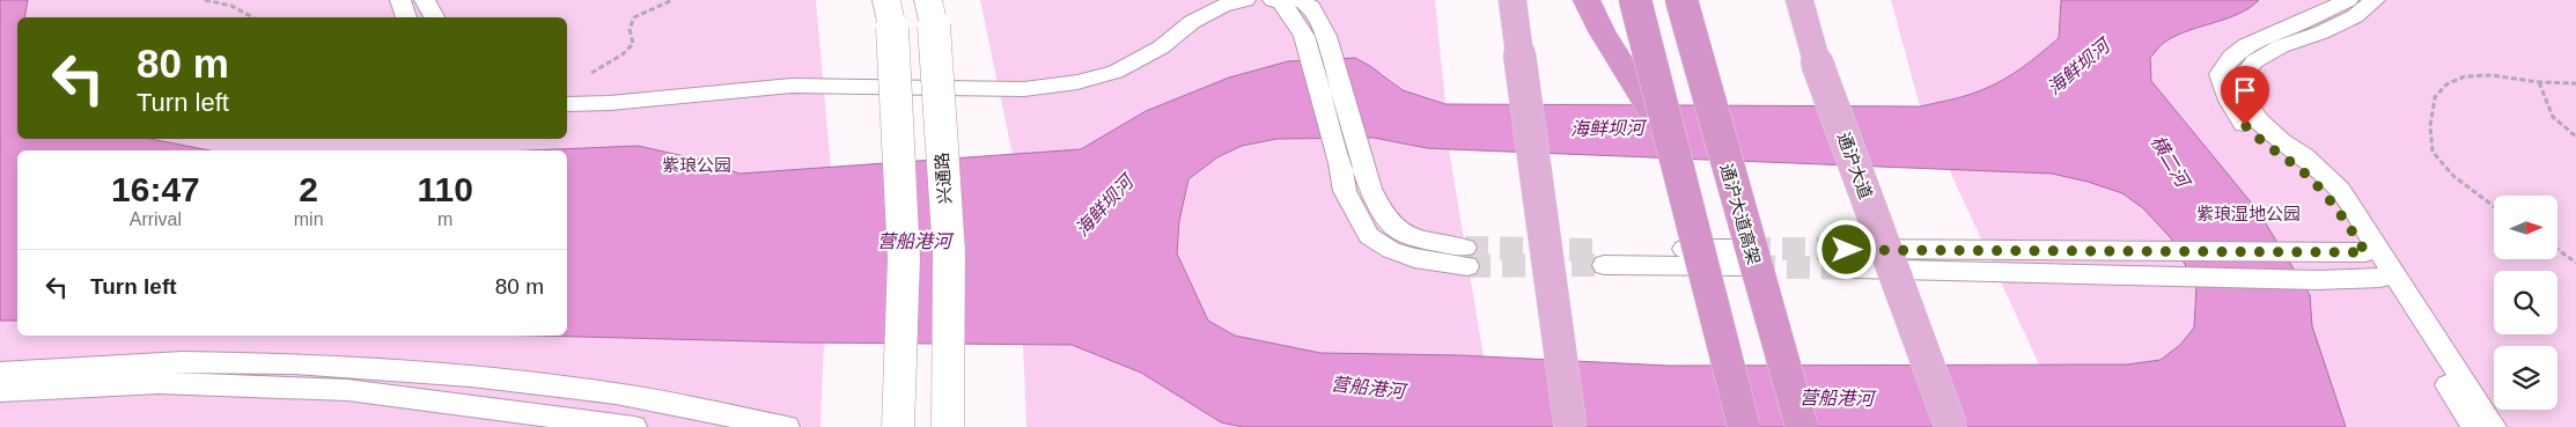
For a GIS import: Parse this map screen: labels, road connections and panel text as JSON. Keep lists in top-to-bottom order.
{
  "streets": {
    "highway": ["通沪大道高架"],
    "main road": ["通沪大道"],
    "street": ["兴通路"]
  },
  "water": ["海鲜坝河", "横二河", "营船港河"],
  "parks": ["紫琅公园", "紫琅湿地公园"],
  "north": "right",
  "page": {
    "turn": ["80 m", "Turn left"],
    "eta": [
      "16:47",
      "Arrival",
      "2",
      "min",
      "110",
      "m"
    ],
    "list": [
      {
        "name": "Turn left",
        "value": "80 m"
      }
    ]
  }
}
